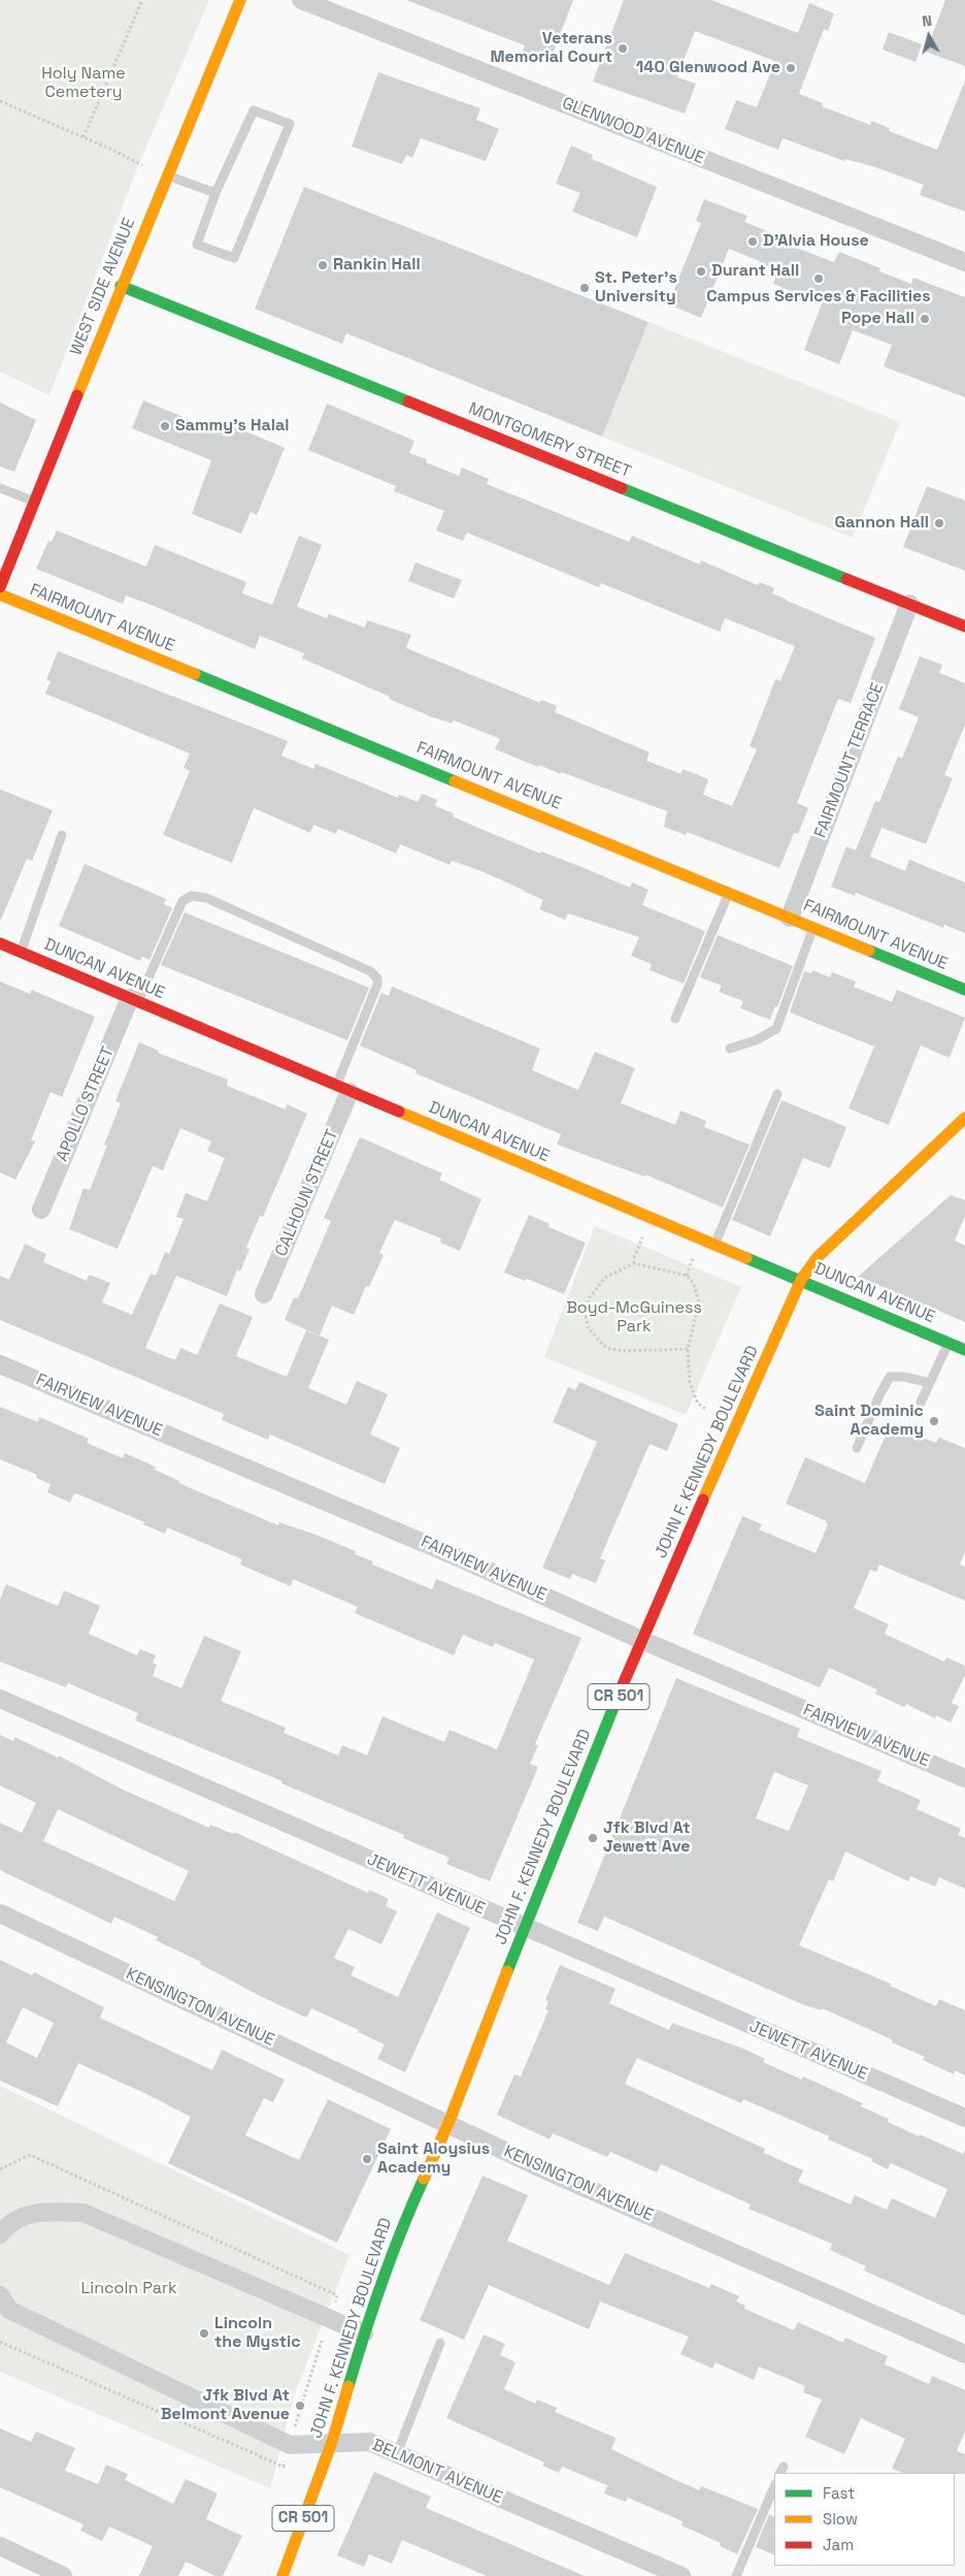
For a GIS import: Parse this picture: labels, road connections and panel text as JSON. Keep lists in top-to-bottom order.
{
  "streets": {
    "main road": [
      "WEST SIDE AVENUE",
      "MONTGOMERY STREET",
      "FAIRMOUNT AVENUE",
      "DUNCAN AVENUE",
      "JOHN F. KENNEDY BOULEVARD",
      "CR 501"
    ],
    "street": [
      "GLENWOOD AVENUE",
      "FAIRMOUNT TERRACE",
      "APOLLO STREET",
      "CALHOUN STREET",
      "FAIRVIEW AVENUE",
      "JEWETT AVENUE",
      "KENSINGTON AVENUE",
      "BELMONT AVENUE"
    ]
  },
  "crossings": [
    ["WEST SIDE AVENUE", "MONTGOMERY STREET"],
    ["MONTGOMERY STREET", "FAIRMOUNT TERRACE"],
    ["FAIRMOUNT AVENUE", "FAIRMOUNT TERRACE"],
    ["DUNCAN AVENUE", "APOLLO STREET"],
    ["DUNCAN AVENUE", "CALHOUN STREET"],
    ["DUNCAN AVENUE", "JOHN F. KENNEDY BOULEVARD"],
    ["FAIRVIEW AVENUE", "JOHN F. KENNEDY BOULEVARD"],
    ["JOHN F. KENNEDY BOULEVARD", "JEWETT AVENUE"],
    ["JOHN F. KENNEDY BOULEVARD", "KENSINGTON AVENUE"],
    ["JOHN F. KENNEDY BOULEVARD", "BELMONT AVENUE"]
  ],
  "parks": ["Holy Name Cemetery", "Boyd-McGuiness Park", "Lincoln Park"],
  "places": [
    "Veterans Memorial Court",
    "140 Glenwood Ave",
    "D’Alvia House",
    "Rankin Hall",
    "Durant Hall",
    "Campus Services & Facilities",
    "St. Peter's University",
    "Pope Hall",
    "Sammy’s Halal",
    "Gannon Hall",
    "Saint Dominic Academy",
    "Jfk Blvd At Jewett Ave",
    "Saint Aloysius Academy",
    "Lincoln the Mystic",
    "Jfk Blvd At Belmont Avenue"
  ],
  "legend": ["Fast", "Slow", "Jam"],
  "north": "top"
}
